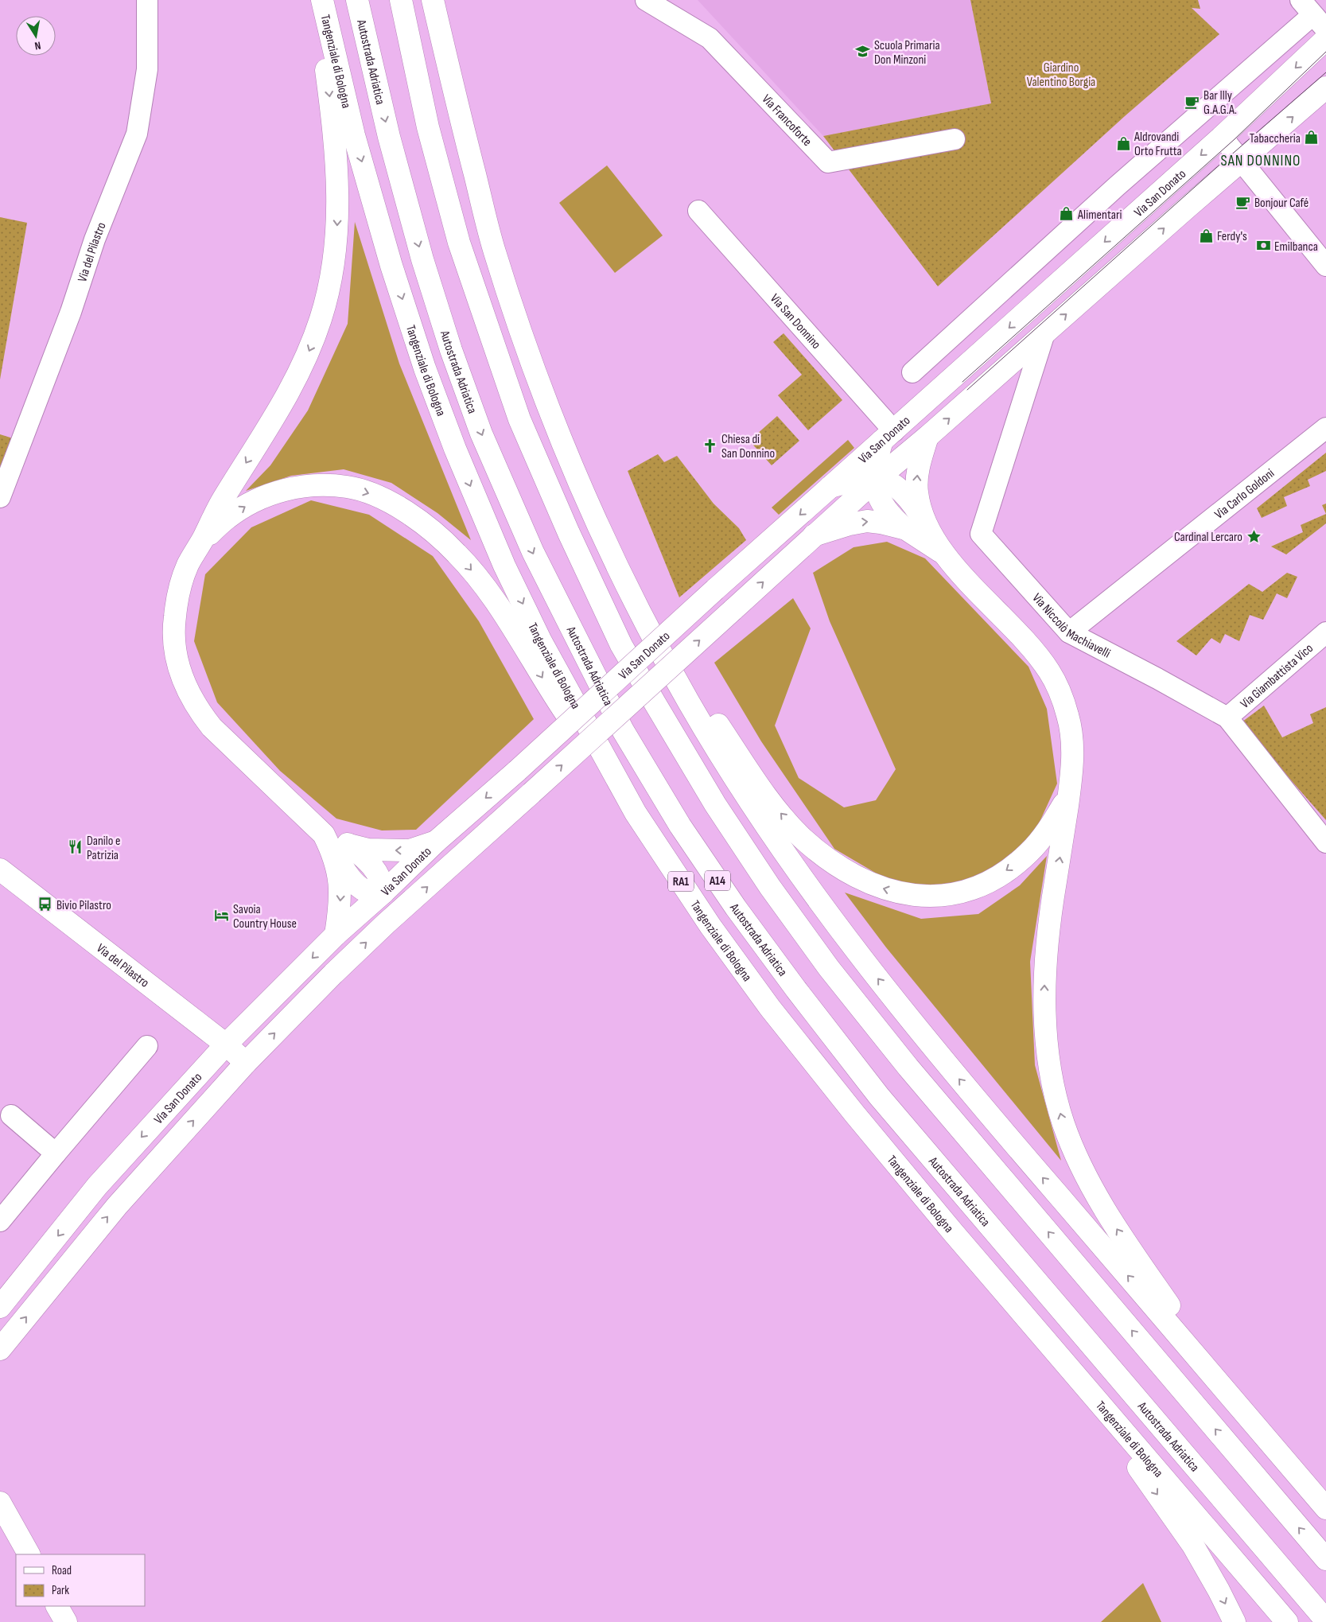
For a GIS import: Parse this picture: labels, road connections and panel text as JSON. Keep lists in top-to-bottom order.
{
  "streets": {
    "main road": [
      "Tangenziale di Bologna",
      "Autostrada Adriatica",
      "Via San Donato",
      "Via del Pilastro",
      "A14",
      "RA1"
    ],
    "street": [
      "Via Francoforte",
      "Via San Donnino",
      "Via Carlo Goldoni",
      "Via Niccolò Machiavelli",
      "Via Giambattista Vico"
    ]
  },
  "crossings": [
    ["Via San Donato", "Via del Pilastro"],
    ["Via San Donato", "Via San Donnino"],
    ["Via San Donato", "Via Niccolò Machiavelli"],
    ["Via Carlo Goldoni", "Via Niccolò Machiavelli"],
    ["Via Niccolò Machiavelli", "Via Giambattista Vico"]
  ],
  "districts": ["SAN DONNINO"],
  "parks": ["Giardino Valentino Borgia"],
  "places": {
    "school or university": ["Scuola Primaria Don Minzoni"],
    "cafe": ["Bar Illy G.A.G.A.", "Bonjour Café"],
    "shop": [
      "Tabaccheria",
      "Aldrovandi Orto Frutta",
      "Alimentari",
      "Ferdy's"
    ],
    "bank": ["Emilbanca"],
    "church": ["Chiesa di San Donnino"],
    "place": ["Cardinal Lercaro"],
    "restaurant": ["Danilo e Patrizia"],
    "bus stop": ["Bivio Pilastro"],
    "hotel": ["Savoia Country House"]
  },
  "legend": ["Road", "Park"],
  "north": "bottom"
}
